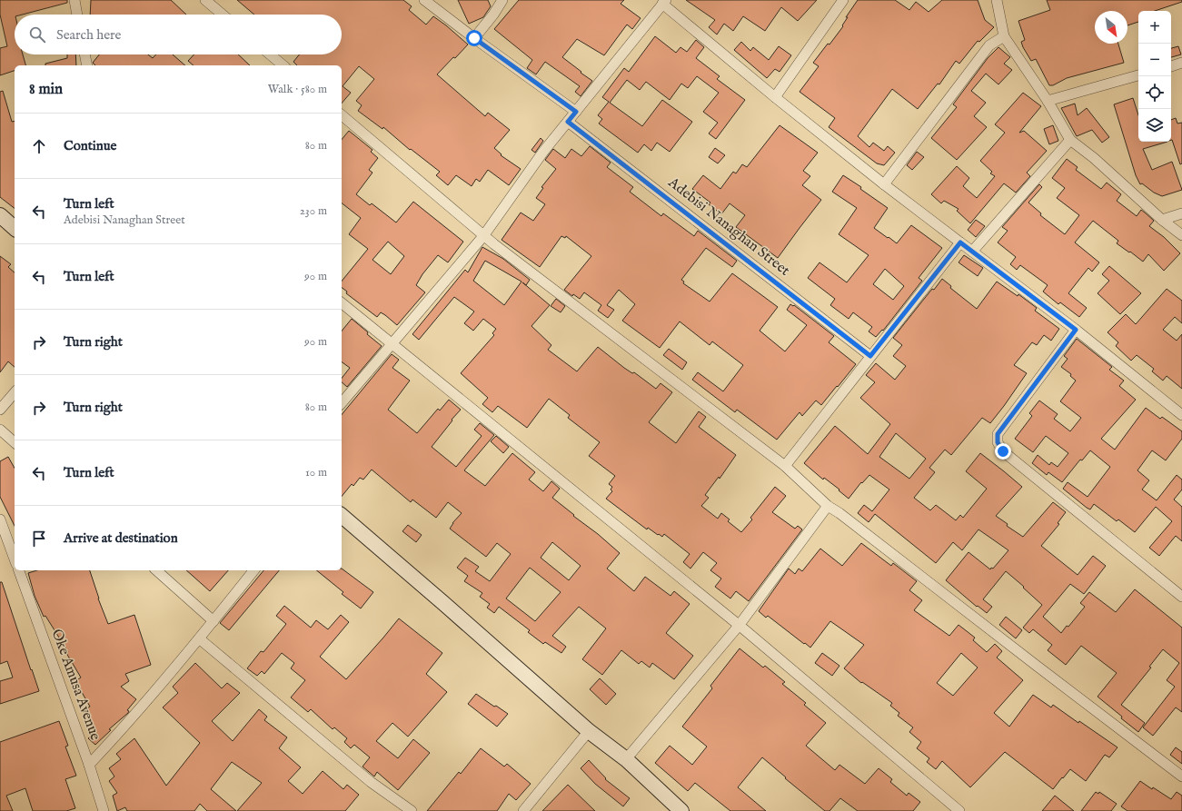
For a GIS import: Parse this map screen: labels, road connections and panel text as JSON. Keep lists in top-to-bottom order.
{
  "streets": {
    "street": ["Adebisi Nanaghan Street", "Oke Amusa Avenue"]
  },
  "north": "bottom right",
  "page": {
    "map_buttons": ["+", "−"],
    "search": "Search here",
    "heading": ["8 min", "Walk · 580 m"],
    "list": [
      ["Continue", "80 m"],
      ["Turn left", "Adebisi Nanaghan Street", "230 m"],
      ["Turn left", "90 m"],
      ["Turn right", "90 m"],
      ["Turn right", "80 m"],
      ["Turn left", "10 m"],
      "Arrive at destination"
    ]
  }
}
